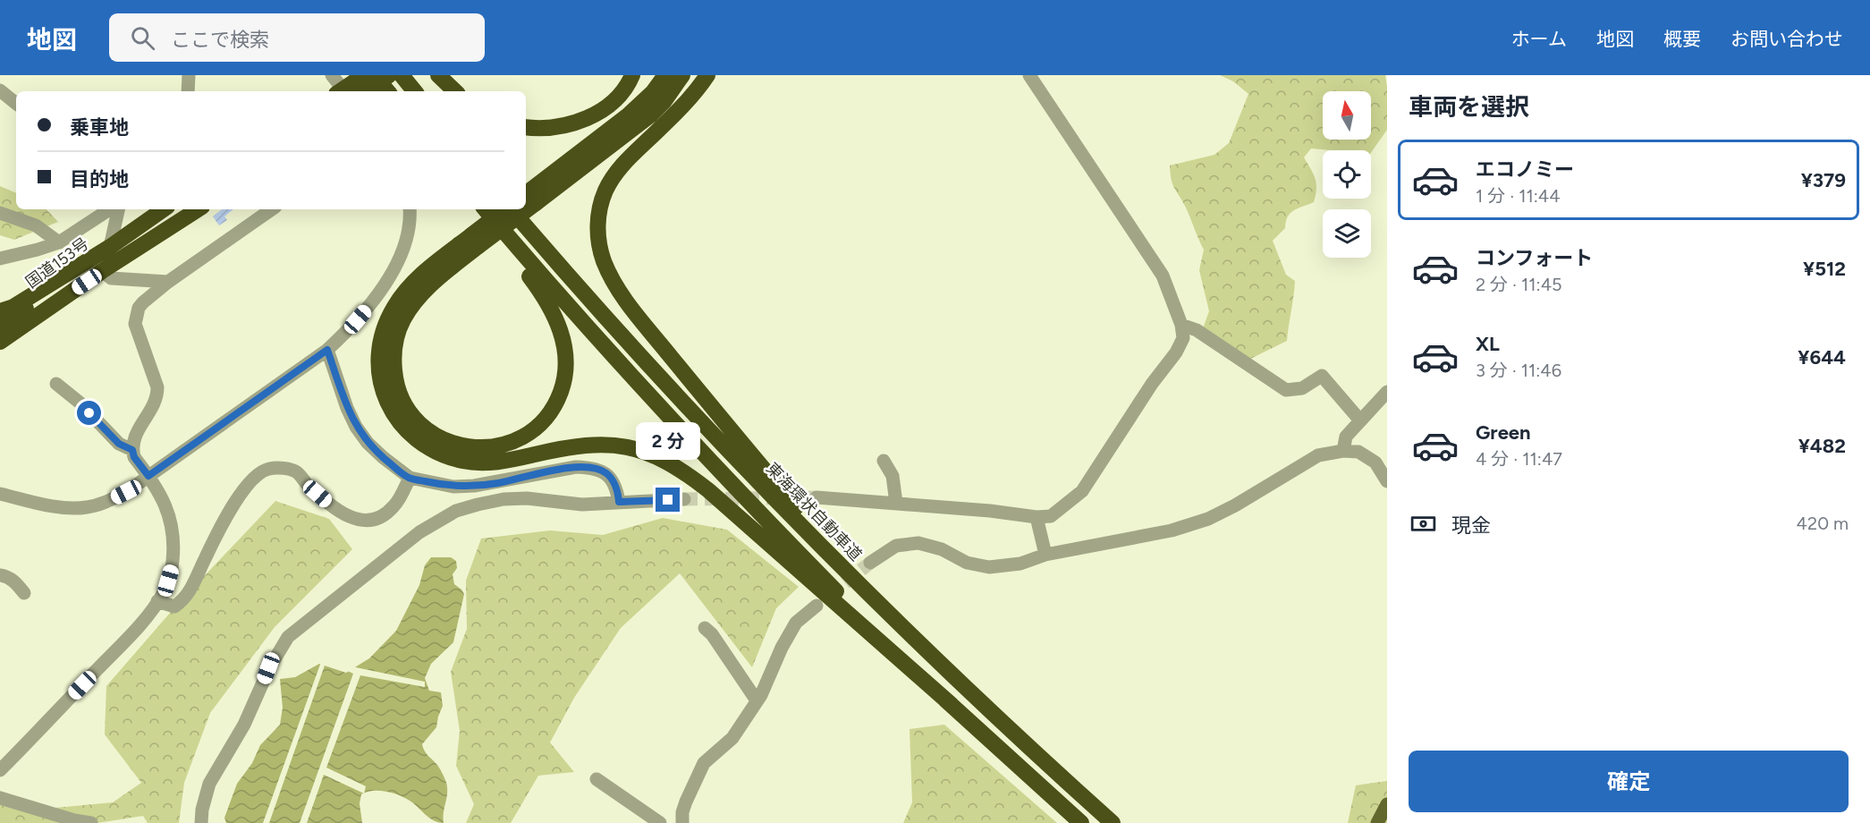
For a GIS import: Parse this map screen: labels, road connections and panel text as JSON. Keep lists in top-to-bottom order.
{
  "streets": {
    "highway": ["国道153号", "東海環状自動車道"]
  },
  "north": "top",
  "page": {
    "header": "地図",
    "search": "ここで検索",
    "nav": [
      "ホーム",
      "地図",
      "概要",
      "お問い合わせ"
    ],
    "heading": "車両を選択",
    "banner": ["乗車地", "目的地"],
    "list": [
      {
        "name": "エコノミー",
        "note": "1 分 · 11:44",
        "value": "¥379"
      },
      {
        "name": "コンフォート",
        "note": "2 分 · 11:45",
        "value": "¥512"
      },
      {
        "name": "XL",
        "note": "3 分 · 11:46",
        "value": "¥644"
      },
      {
        "name": "Green",
        "note": "4 分 · 11:47",
        "value": "¥482"
      }
    ],
    "bubble": "2 分",
    "pay": ["現金", "420 m"],
    "buttons": "確定"
  }
}
